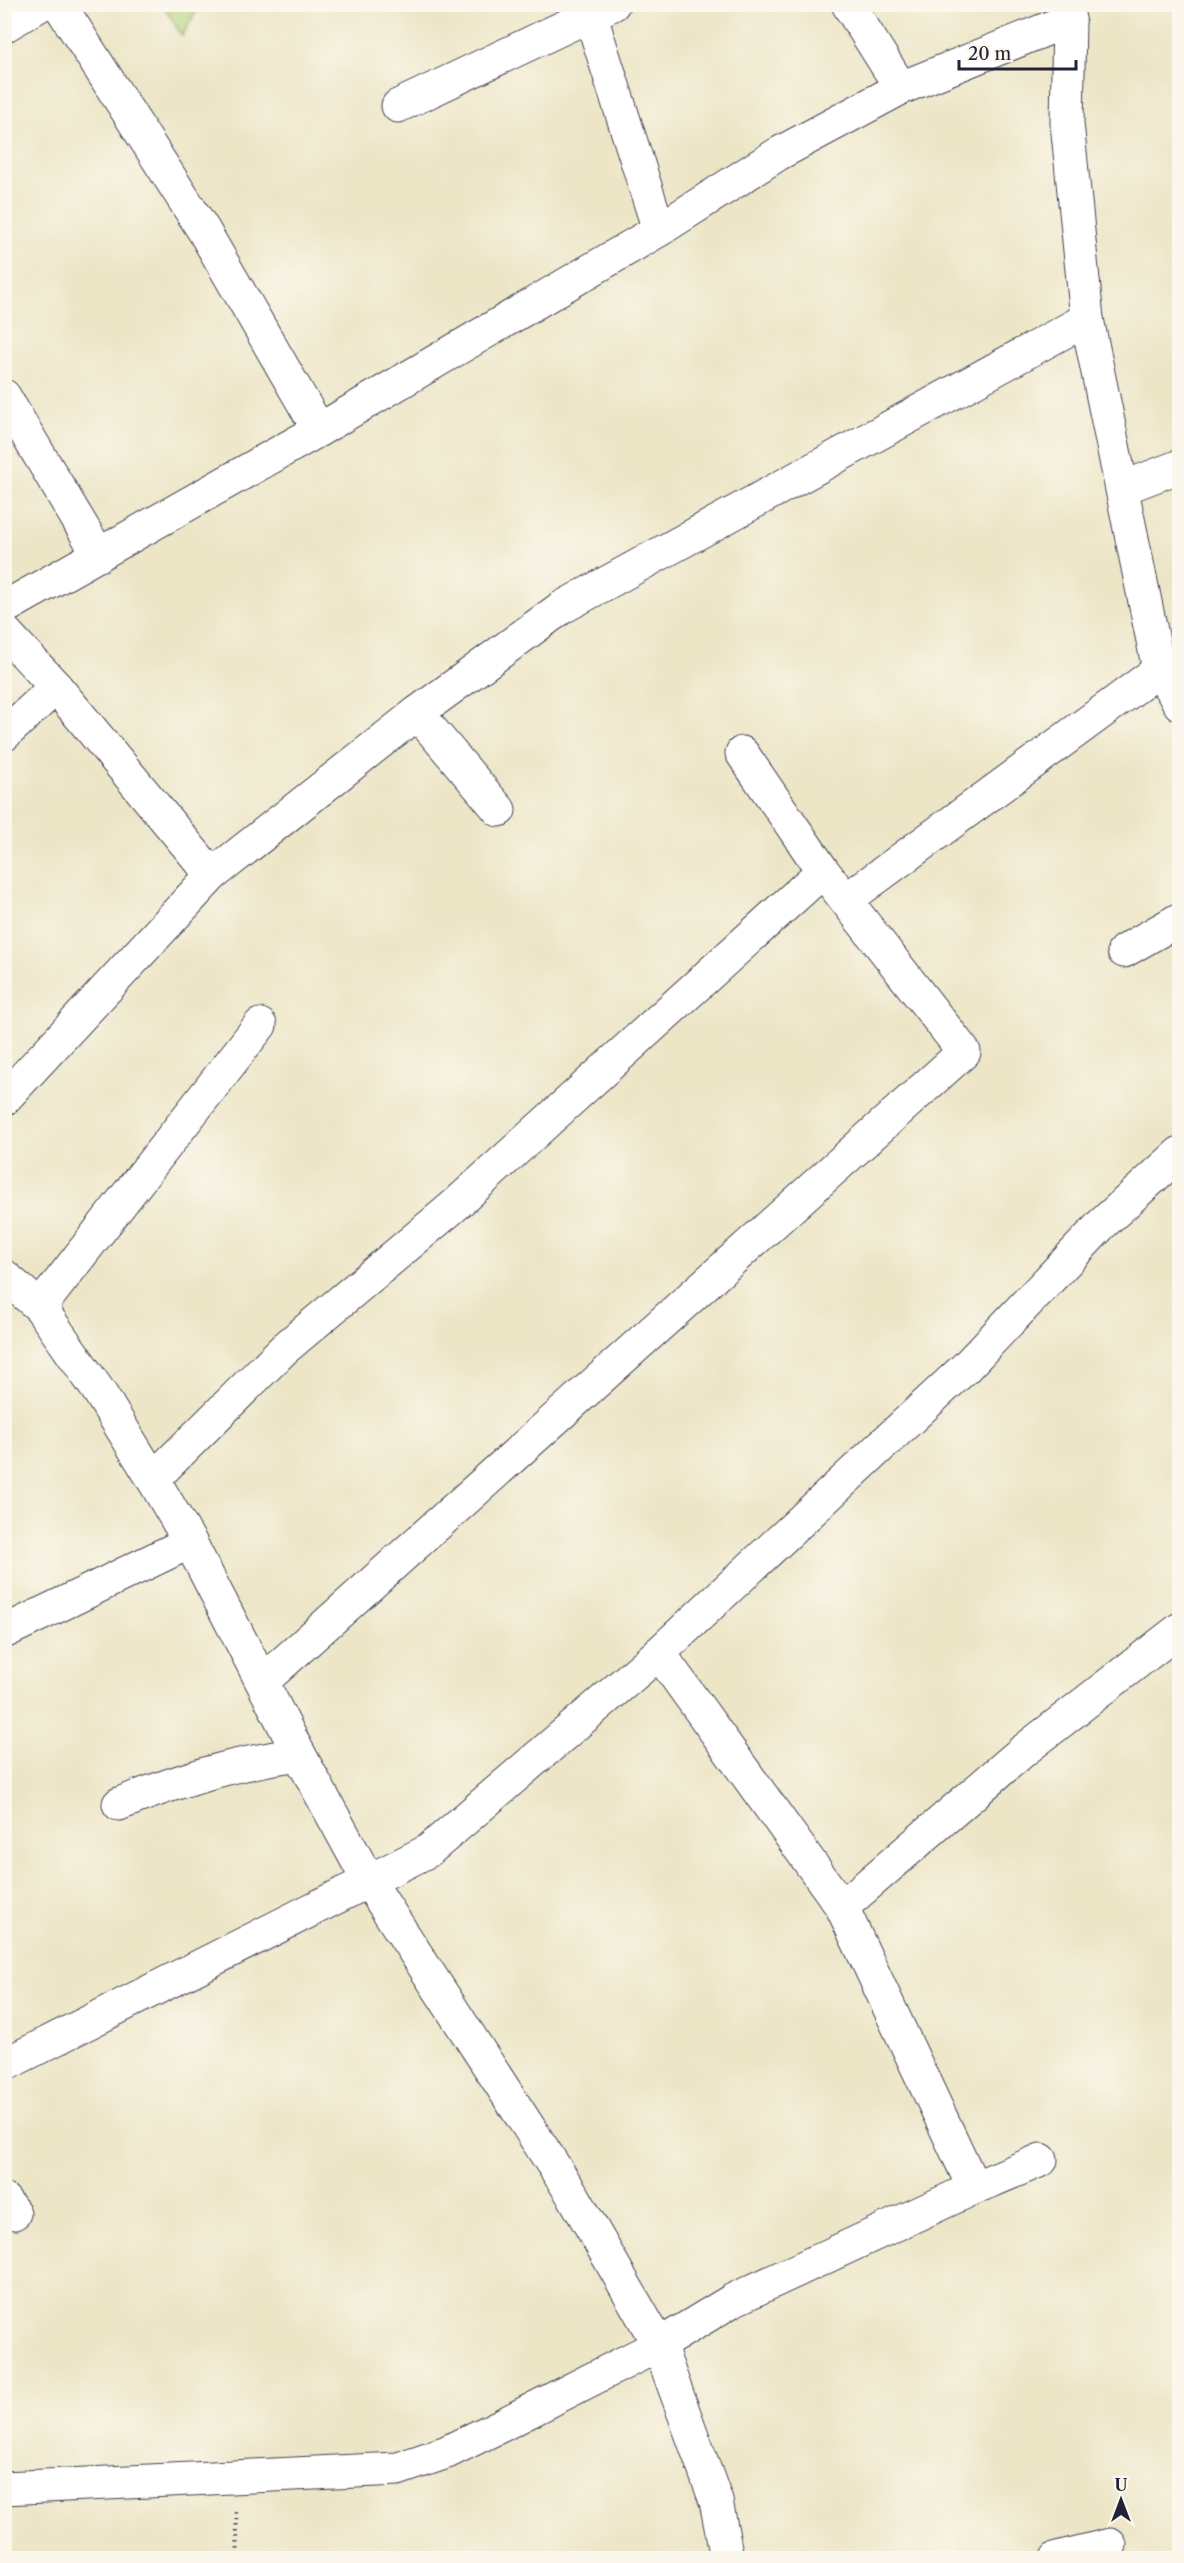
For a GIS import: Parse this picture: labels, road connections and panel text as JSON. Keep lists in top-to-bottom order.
{
  "scale_bar": "20 m",
  "north": "top"
}
